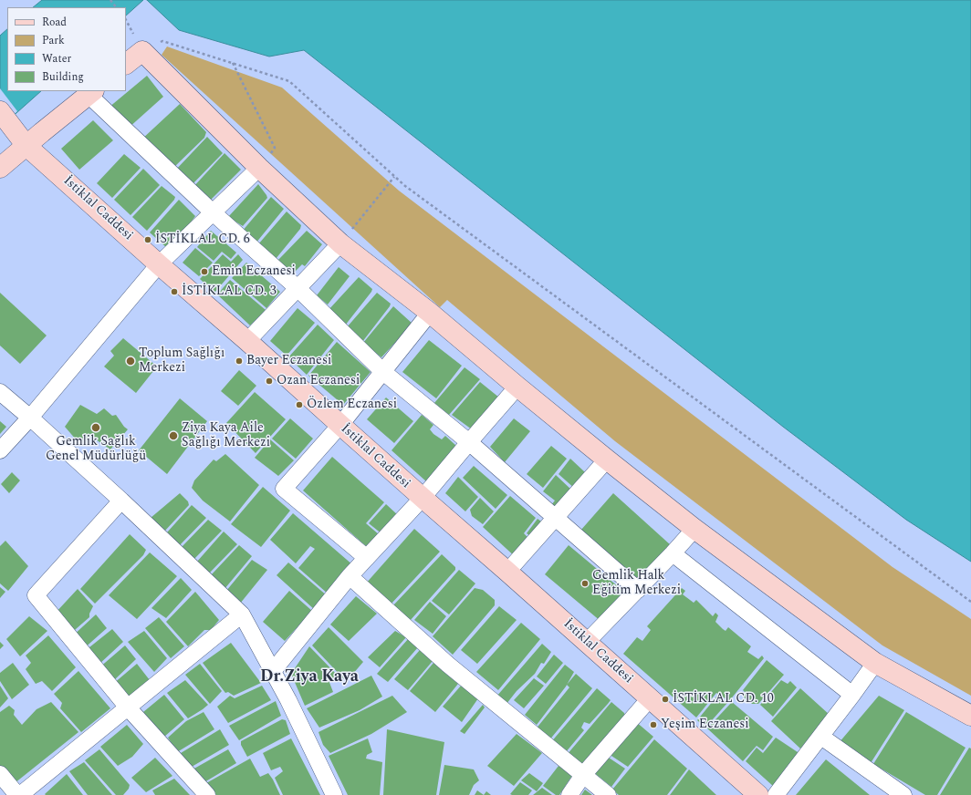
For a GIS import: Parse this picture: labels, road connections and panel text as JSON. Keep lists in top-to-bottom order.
{
  "streets": {
    "street": ["İstiklal Caddesi"]
  },
  "districts": ["Dr.Ziya Kaya"],
  "places": [
    "İSTİKLAL CD. 6",
    "Emin Eczanesi",
    "İSTİKLAL CD. 3",
    "Toplum Sağlığı Merkezi",
    "Bayer Eczanesi",
    "Ozan Eczanesi",
    "Özlem Eczanesi",
    "Gemlik Sağlık Genel Müdürlüğü",
    "Ziya Kaya Aile Sağlığı Merkezi",
    "Gemlik Halk Eğitim Merkezi",
    "İSTİKLAL CD. 10",
    "Yeşim Eczanesi"
  ],
  "legend": [
    "Road",
    "Park",
    "Water",
    "Building"
  ]
}
